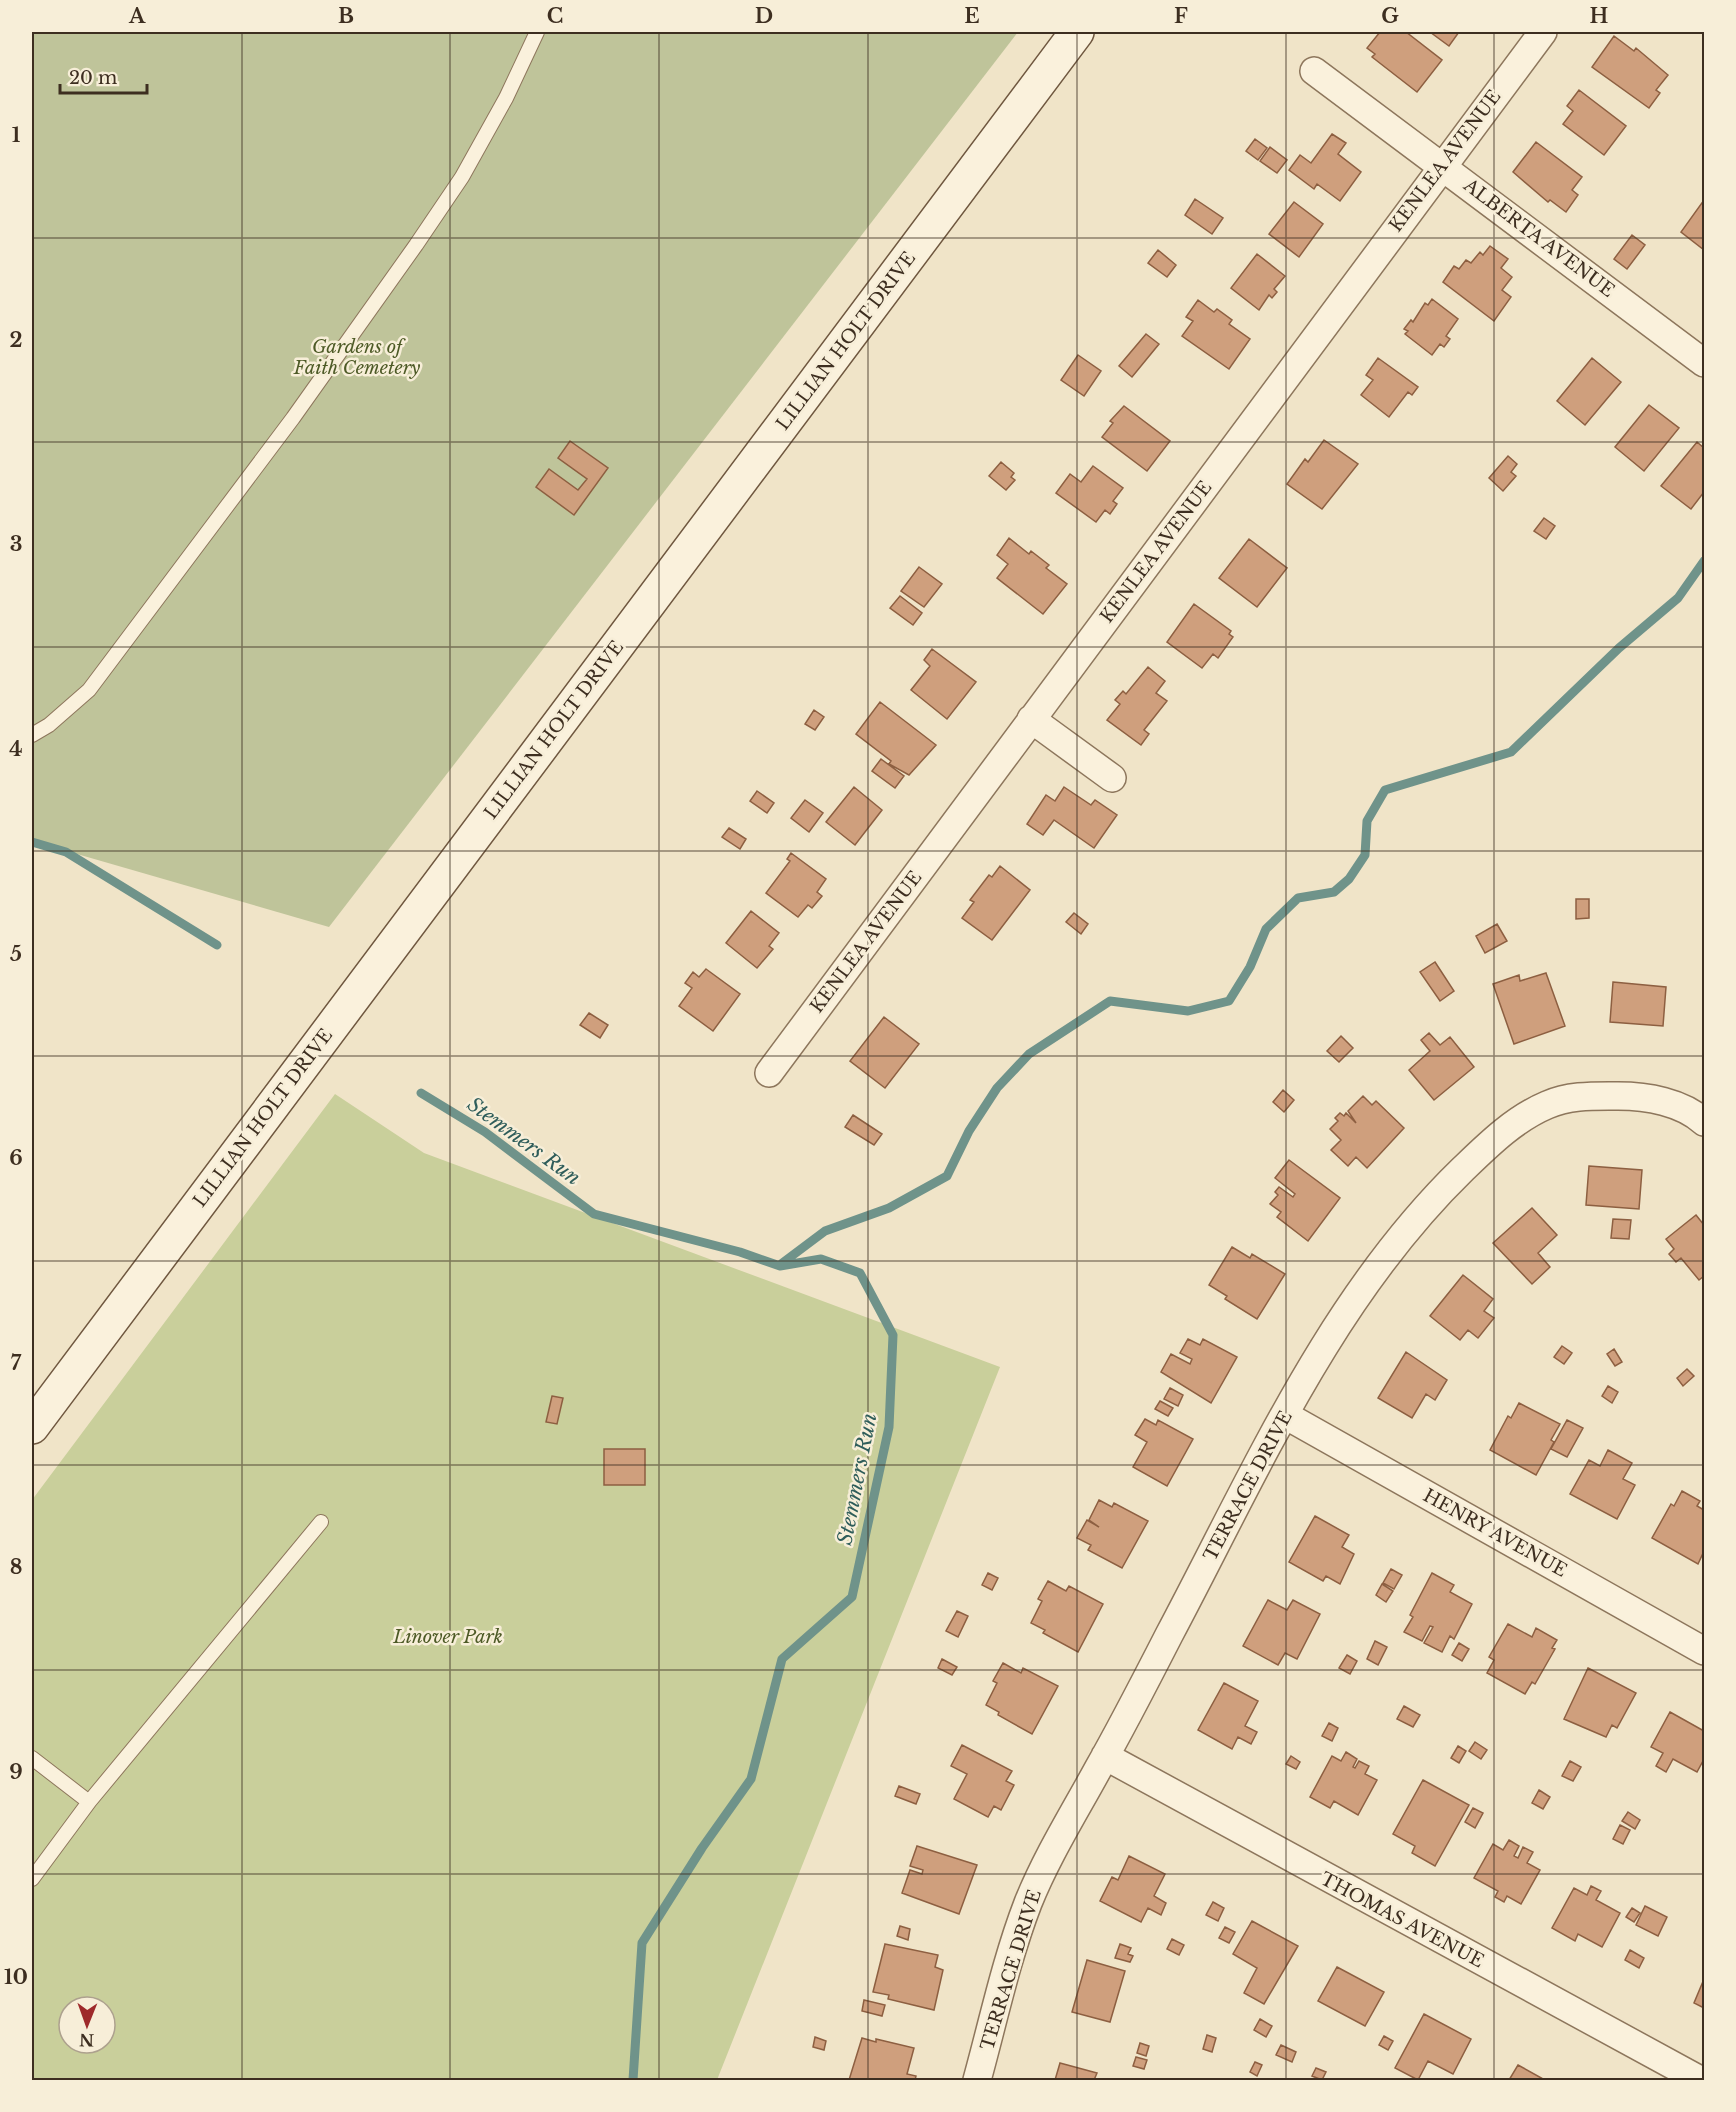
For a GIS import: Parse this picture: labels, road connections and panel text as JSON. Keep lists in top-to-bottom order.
{
  "streets": {
    "main road": ["LILLIAN HOLT DRIVE"],
    "street": [
      "KENLEA AVENUE",
      "ALBERTA AVENUE",
      "TERRACE DRIVE",
      "HENRY AVENUE",
      "THOMAS AVENUE"
    ]
  },
  "crossings": [
    ["KENLEA AVENUE", "ALBERTA AVENUE"],
    ["TERRACE DRIVE", "HENRY AVENUE"],
    ["TERRACE DRIVE", "THOMAS AVENUE"]
  ],
  "water": ["Stemmers Run"],
  "parks": ["Gardens of Faith Cemetery", "Linover Park"],
  "scale_bar": "20 m",
  "north": "bottom",
  "grid": {
    "columns": [
      "A",
      "B",
      "C",
      "D",
      "E",
      "F",
      "G",
      "H"
    ],
    "rows": [
      "1",
      "2",
      "3",
      "4",
      "5",
      "6",
      "7",
      "8",
      "9",
      "10"
    ]
  }
}
